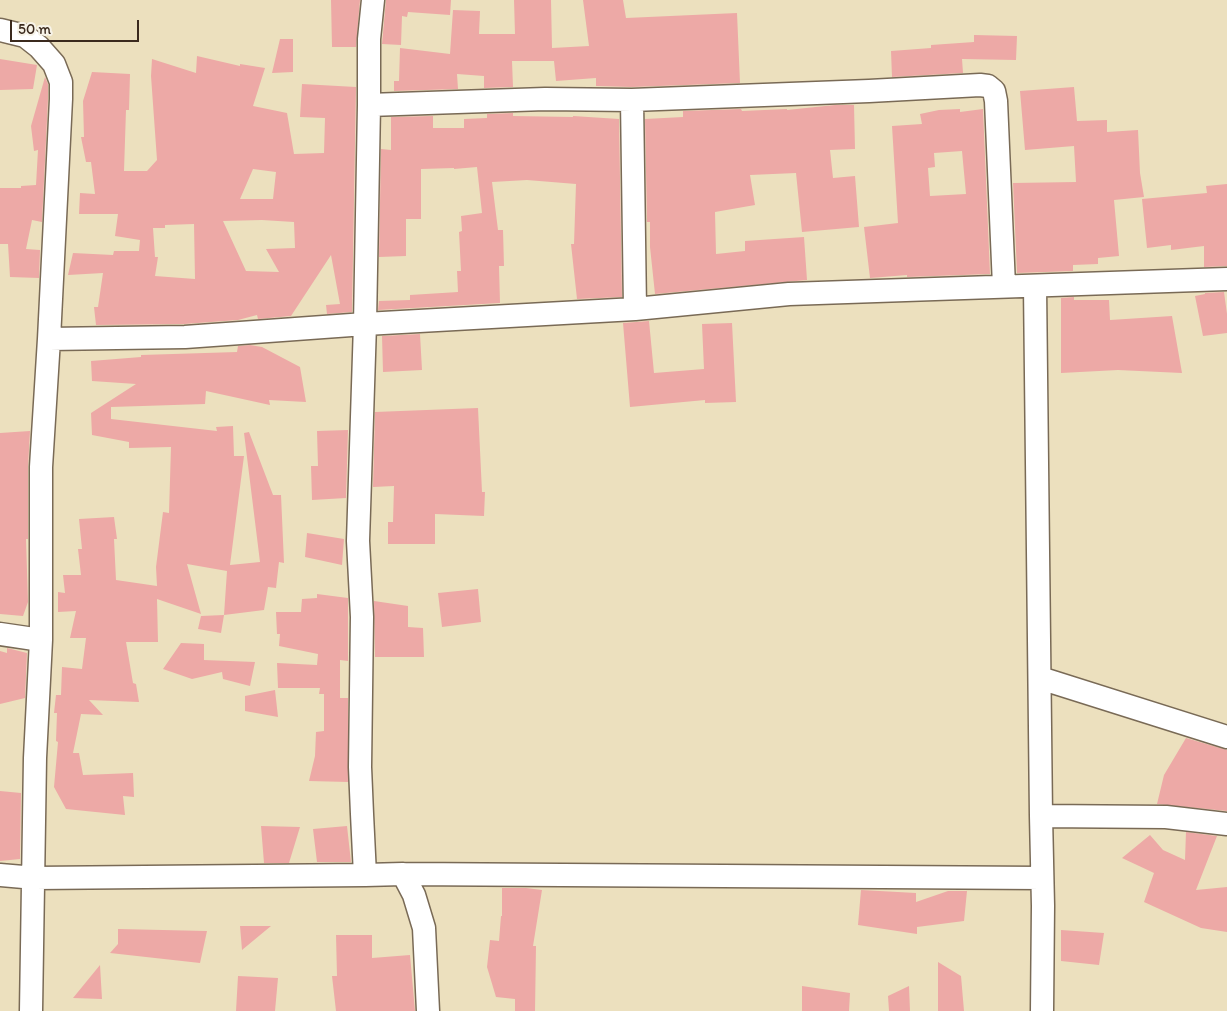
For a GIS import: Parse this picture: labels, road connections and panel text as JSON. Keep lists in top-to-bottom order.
{
  "scale_bar": "50 m"
}
